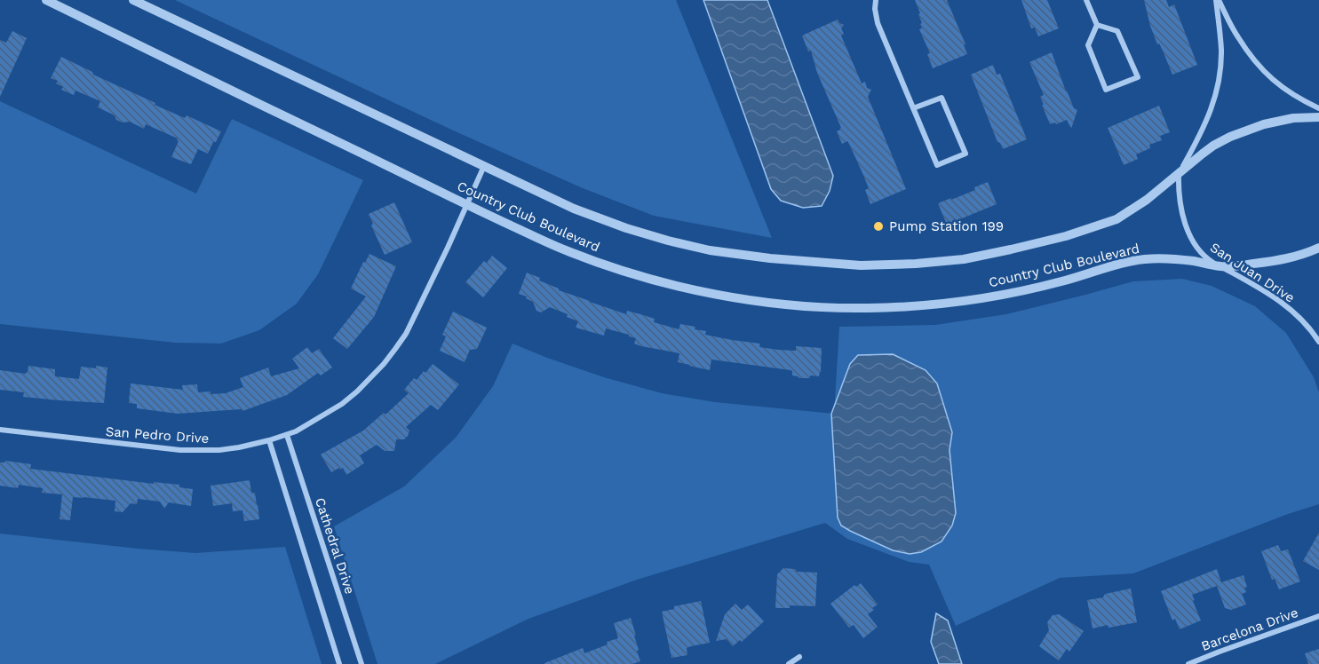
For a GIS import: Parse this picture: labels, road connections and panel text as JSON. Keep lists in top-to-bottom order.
{
  "streets": {
    "street": [
      "Country Club Boulevard",
      "San Juan Drive",
      "San Pedro Drive",
      "Cathedral Drive",
      "Barcelona Drive"
    ]
  },
  "crossings": [
    ["Country Club Boulevard", "San Juan Drive"],
    ["Country Club Boulevard", "San Pedro Drive"],
    ["San Pedro Drive", "Cathedral Drive"]
  ],
  "places": ["Pump Station 199"]
}
